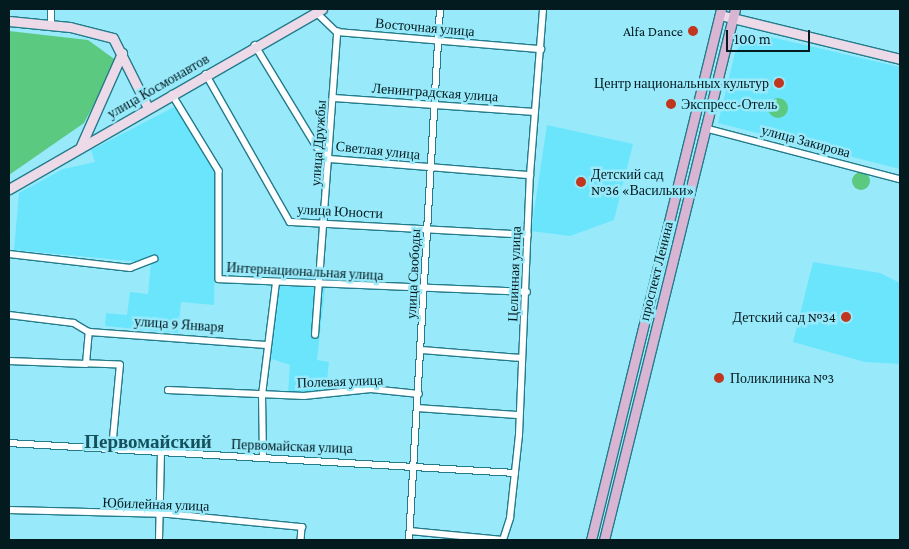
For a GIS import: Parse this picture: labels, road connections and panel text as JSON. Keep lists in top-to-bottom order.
{
  "streets": {
    "main road": ["улица Космонавтов", "проспект Ленина"],
    "street": [
      "Восточная улица",
      "Ленинградская улица",
      "улица Закирова",
      "улица Дружбы",
      "Светлая улица",
      "улица Юности",
      "Интернациональная улица",
      "улица Свободы",
      "Целинная улица",
      "улица 9 Января",
      "Полевая улица",
      "Первомайская улица",
      "Юбилейная улица"
    ]
  },
  "crossings": [
    ["Восточная улица", "улица Дружбы"],
    ["Восточная улица", "улица Свободы"],
    ["Восточная улица", "Целинная улица"],
    ["улица Космонавтов", "Светлая улица"],
    ["улица Космонавтов", "улица Юности"],
    ["улица Космонавтов", "Интернациональная улица"],
    ["Ленинградская улица", "улица Дружбы"],
    ["Ленинградская улица", "улица Свободы"],
    ["Ленинградская улица", "Целинная улица"],
    ["улица Закирова", "проспект Ленина"],
    ["улица Дружбы", "Светлая улица"],
    ["улица Дружбы", "улица Юности"],
    ["улица Дружбы", "Интернациональная улица"],
    ["Светлая улица", "улица Свободы"],
    ["Светлая улица", "Целинная улица"],
    ["улица Юности", "улица Свободы"],
    ["улица Юности", "Целинная улица"],
    ["Интернациональная улица", "улица Свободы"],
    ["Интернациональная улица", "Целинная улица"],
    ["улица Свободы", "Полевая улица"],
    ["улица Свободы", "Первомайская улица"],
    ["Целинная улица", "Первомайская улица"]
  ],
  "districts": ["Первомайский"],
  "places": [
    "Alfa Dance",
    "Центр национальных культур",
    "Экспресс-Отель",
    "Детский сад №36 «Васильки»",
    "Детский сад №34",
    "Поликлиника №3"
  ],
  "scale_bar": "100 m"
}
